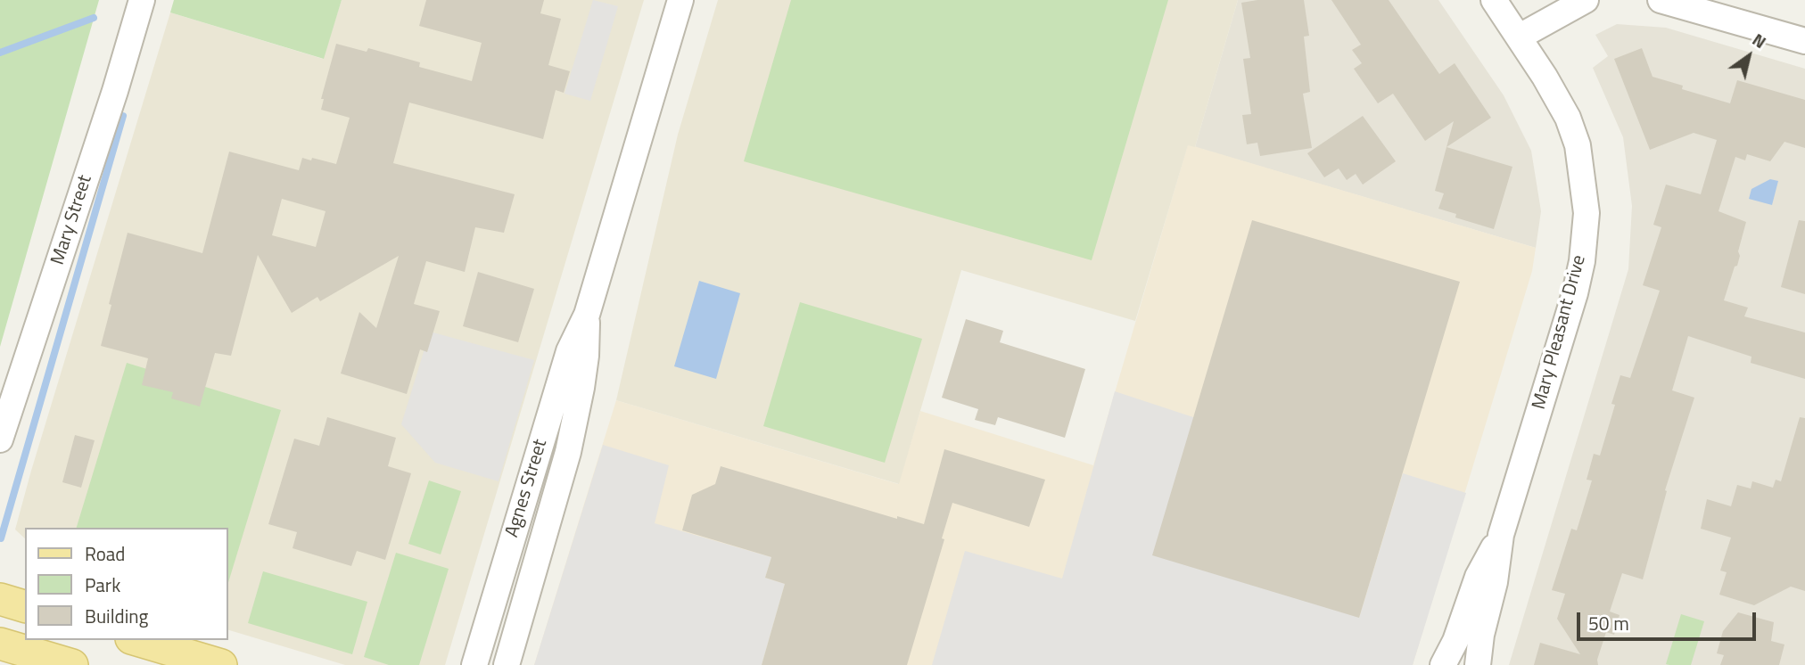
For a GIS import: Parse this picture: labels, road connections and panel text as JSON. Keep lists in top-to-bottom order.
{
  "streets": {
    "street": ["Mary Street", "Mary Pleasant Drive", "Agnes Street"]
  },
  "legend": ["Road", "Park", "Building"],
  "scale_bar": "50 m",
  "north": "top right"
}
